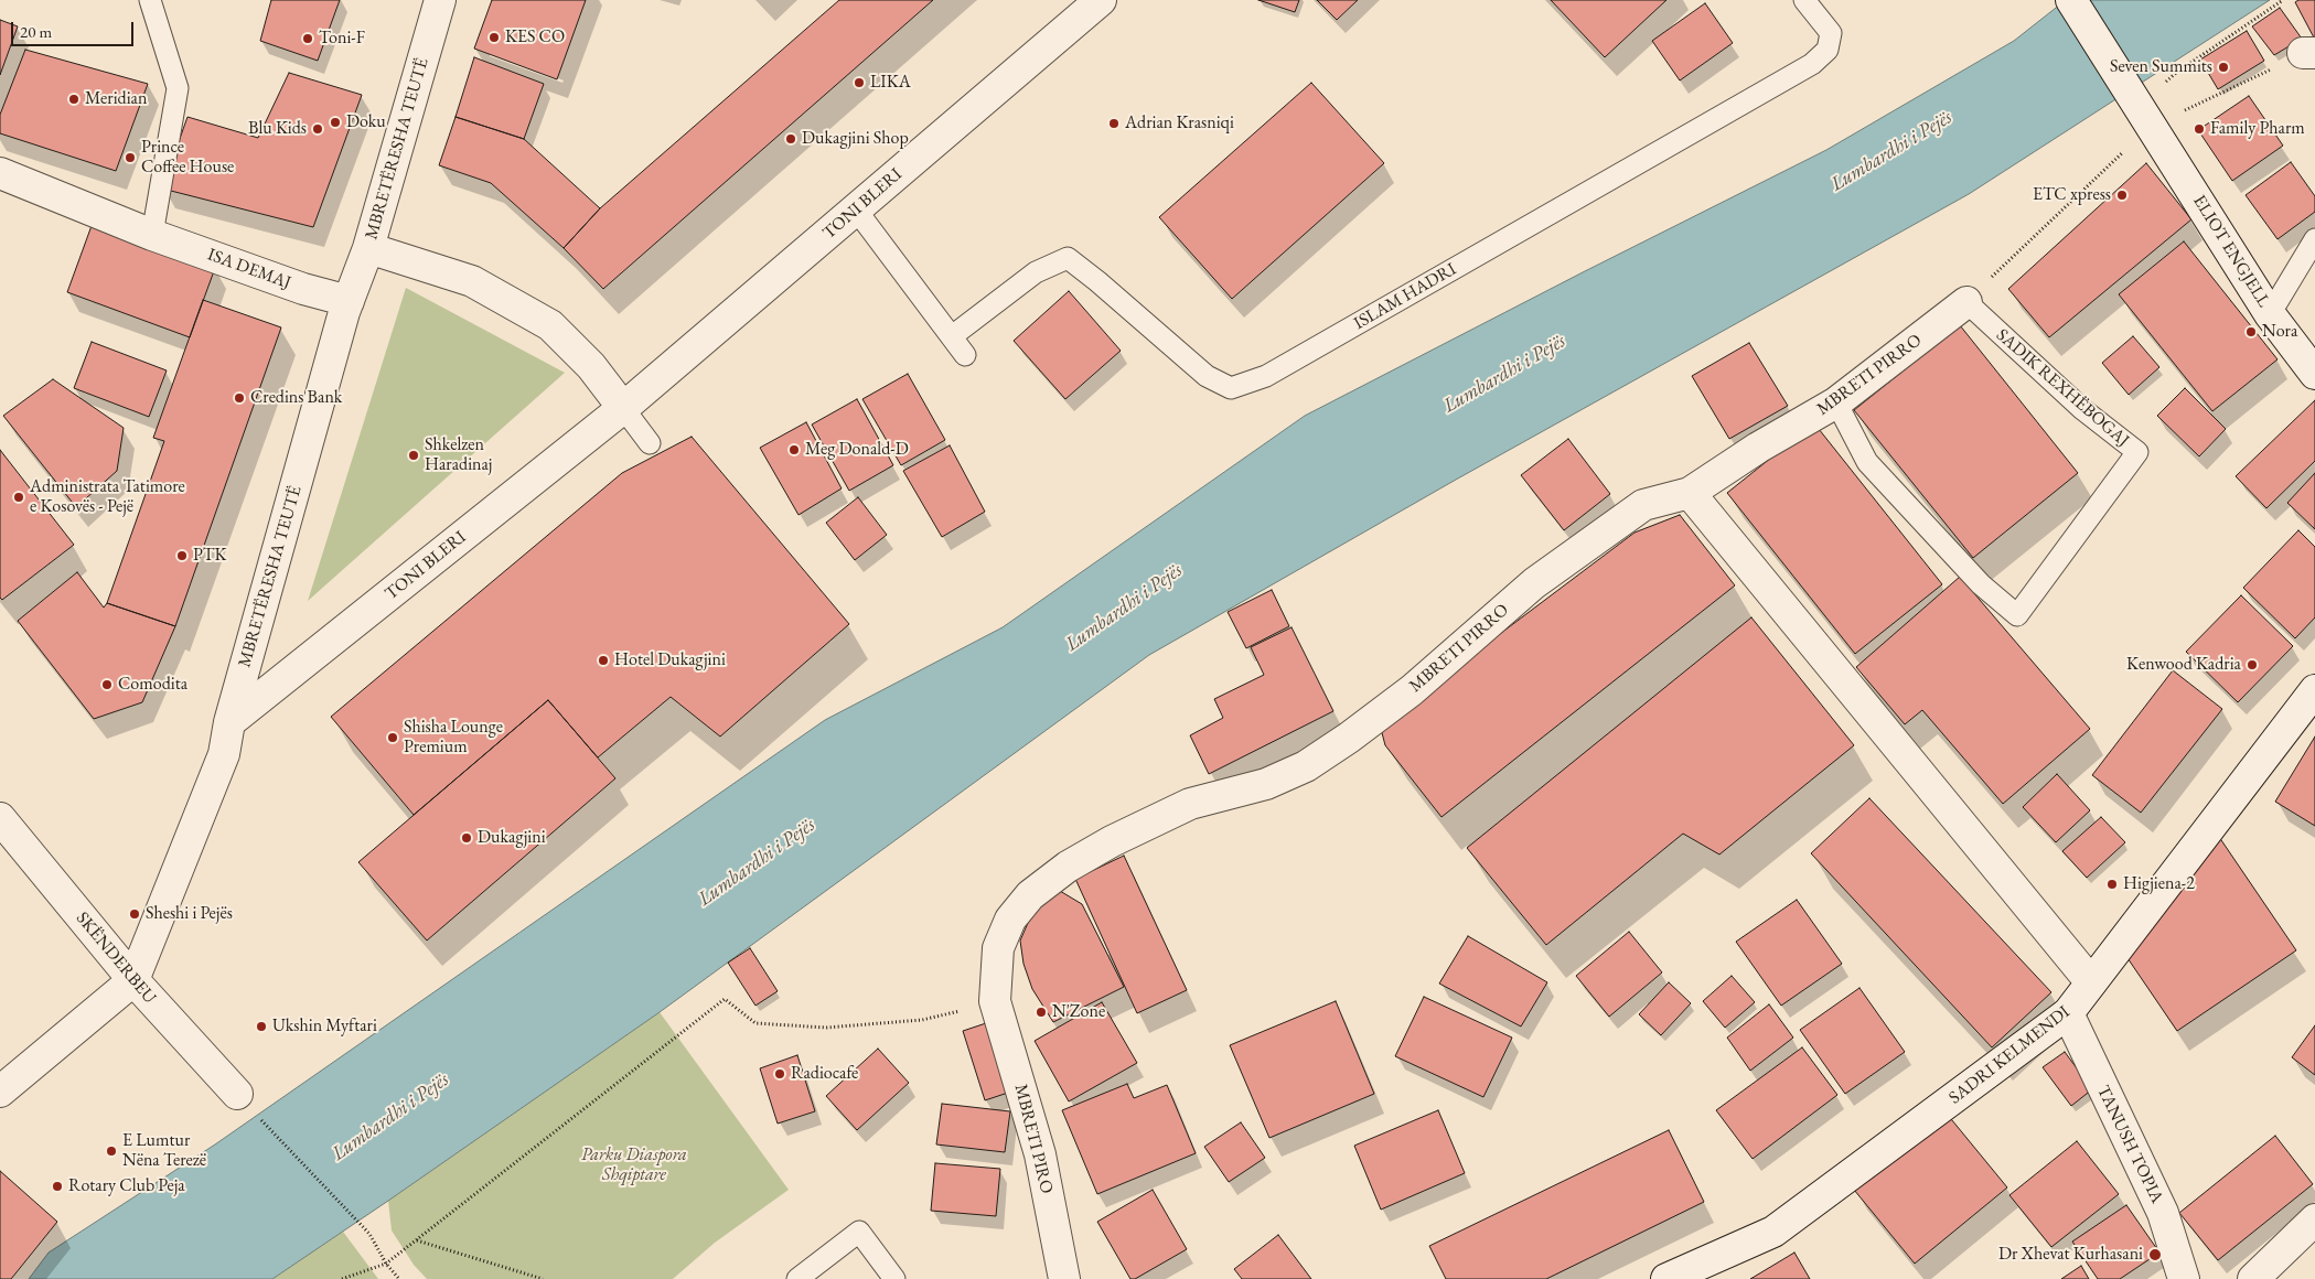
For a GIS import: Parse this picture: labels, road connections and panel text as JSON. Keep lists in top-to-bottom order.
{
  "streets": {
    "street": [
      "MBRETËRESHA TEUTË",
      "TONI BLERI",
      "ELIOT ENGJELL",
      "ISA DEMAJ",
      "MBRETI PIRRO",
      "SKËNDERBEU",
      "SADRI KELMENDI",
      "MBRETI PIRO",
      "TANUSH TOPIA"
    ],
    "lane": ["ISLAM HADRI", "SADIK REXHËBOGAJ"]
  },
  "crossings": [
    ["MBRETËRESHA TEUTË", "TONI BLERI"],
    ["MBRETËRESHA TEUTË", "ISA DEMAJ"],
    ["MBRETËRESHA TEUTË", "SKËNDERBEU"],
    ["MBRETI PIRRO", "SADIK REXHËBOGAJ"],
    ["MBRETI PIRRO", "MBRETI PIRO"],
    ["SADRI KELMENDI", "TANUSH TOPIA"]
  ],
  "water": ["Lumbardhi i Pejës"],
  "parks": ["Parku Diaspora Shqiptare"],
  "places": [
    "KES CO",
    "Toni-F",
    "Seven Summits",
    "LIKA",
    "Meridian",
    "Doku",
    "Adrian Krasniqi",
    "Blu Kids",
    "Family Pharm",
    "Dukagjini Shop",
    "Prince Coffee House",
    "ETC xpress",
    "Nora",
    "Credins Bank",
    "Meg Donald-D",
    "Shkelzen Haradinaj",
    "Administrata Tatimore e Kosovës - Pejë",
    "PTK",
    "Hotel Dukagjini",
    "Kenwood Kadria",
    "Comodita",
    "Shisha Lounge Premium",
    "Dukagjini",
    "Higjiena-2",
    "Sheshi i Pejës",
    "N'Zone",
    "Ukshin Myftari",
    "Radiocafe",
    "E Lumtur Nëna Terezë",
    "Rotary Club Peja",
    "Dr Xhevat Kurhasani"
  ],
  "scale_bar": "20 m"
}
